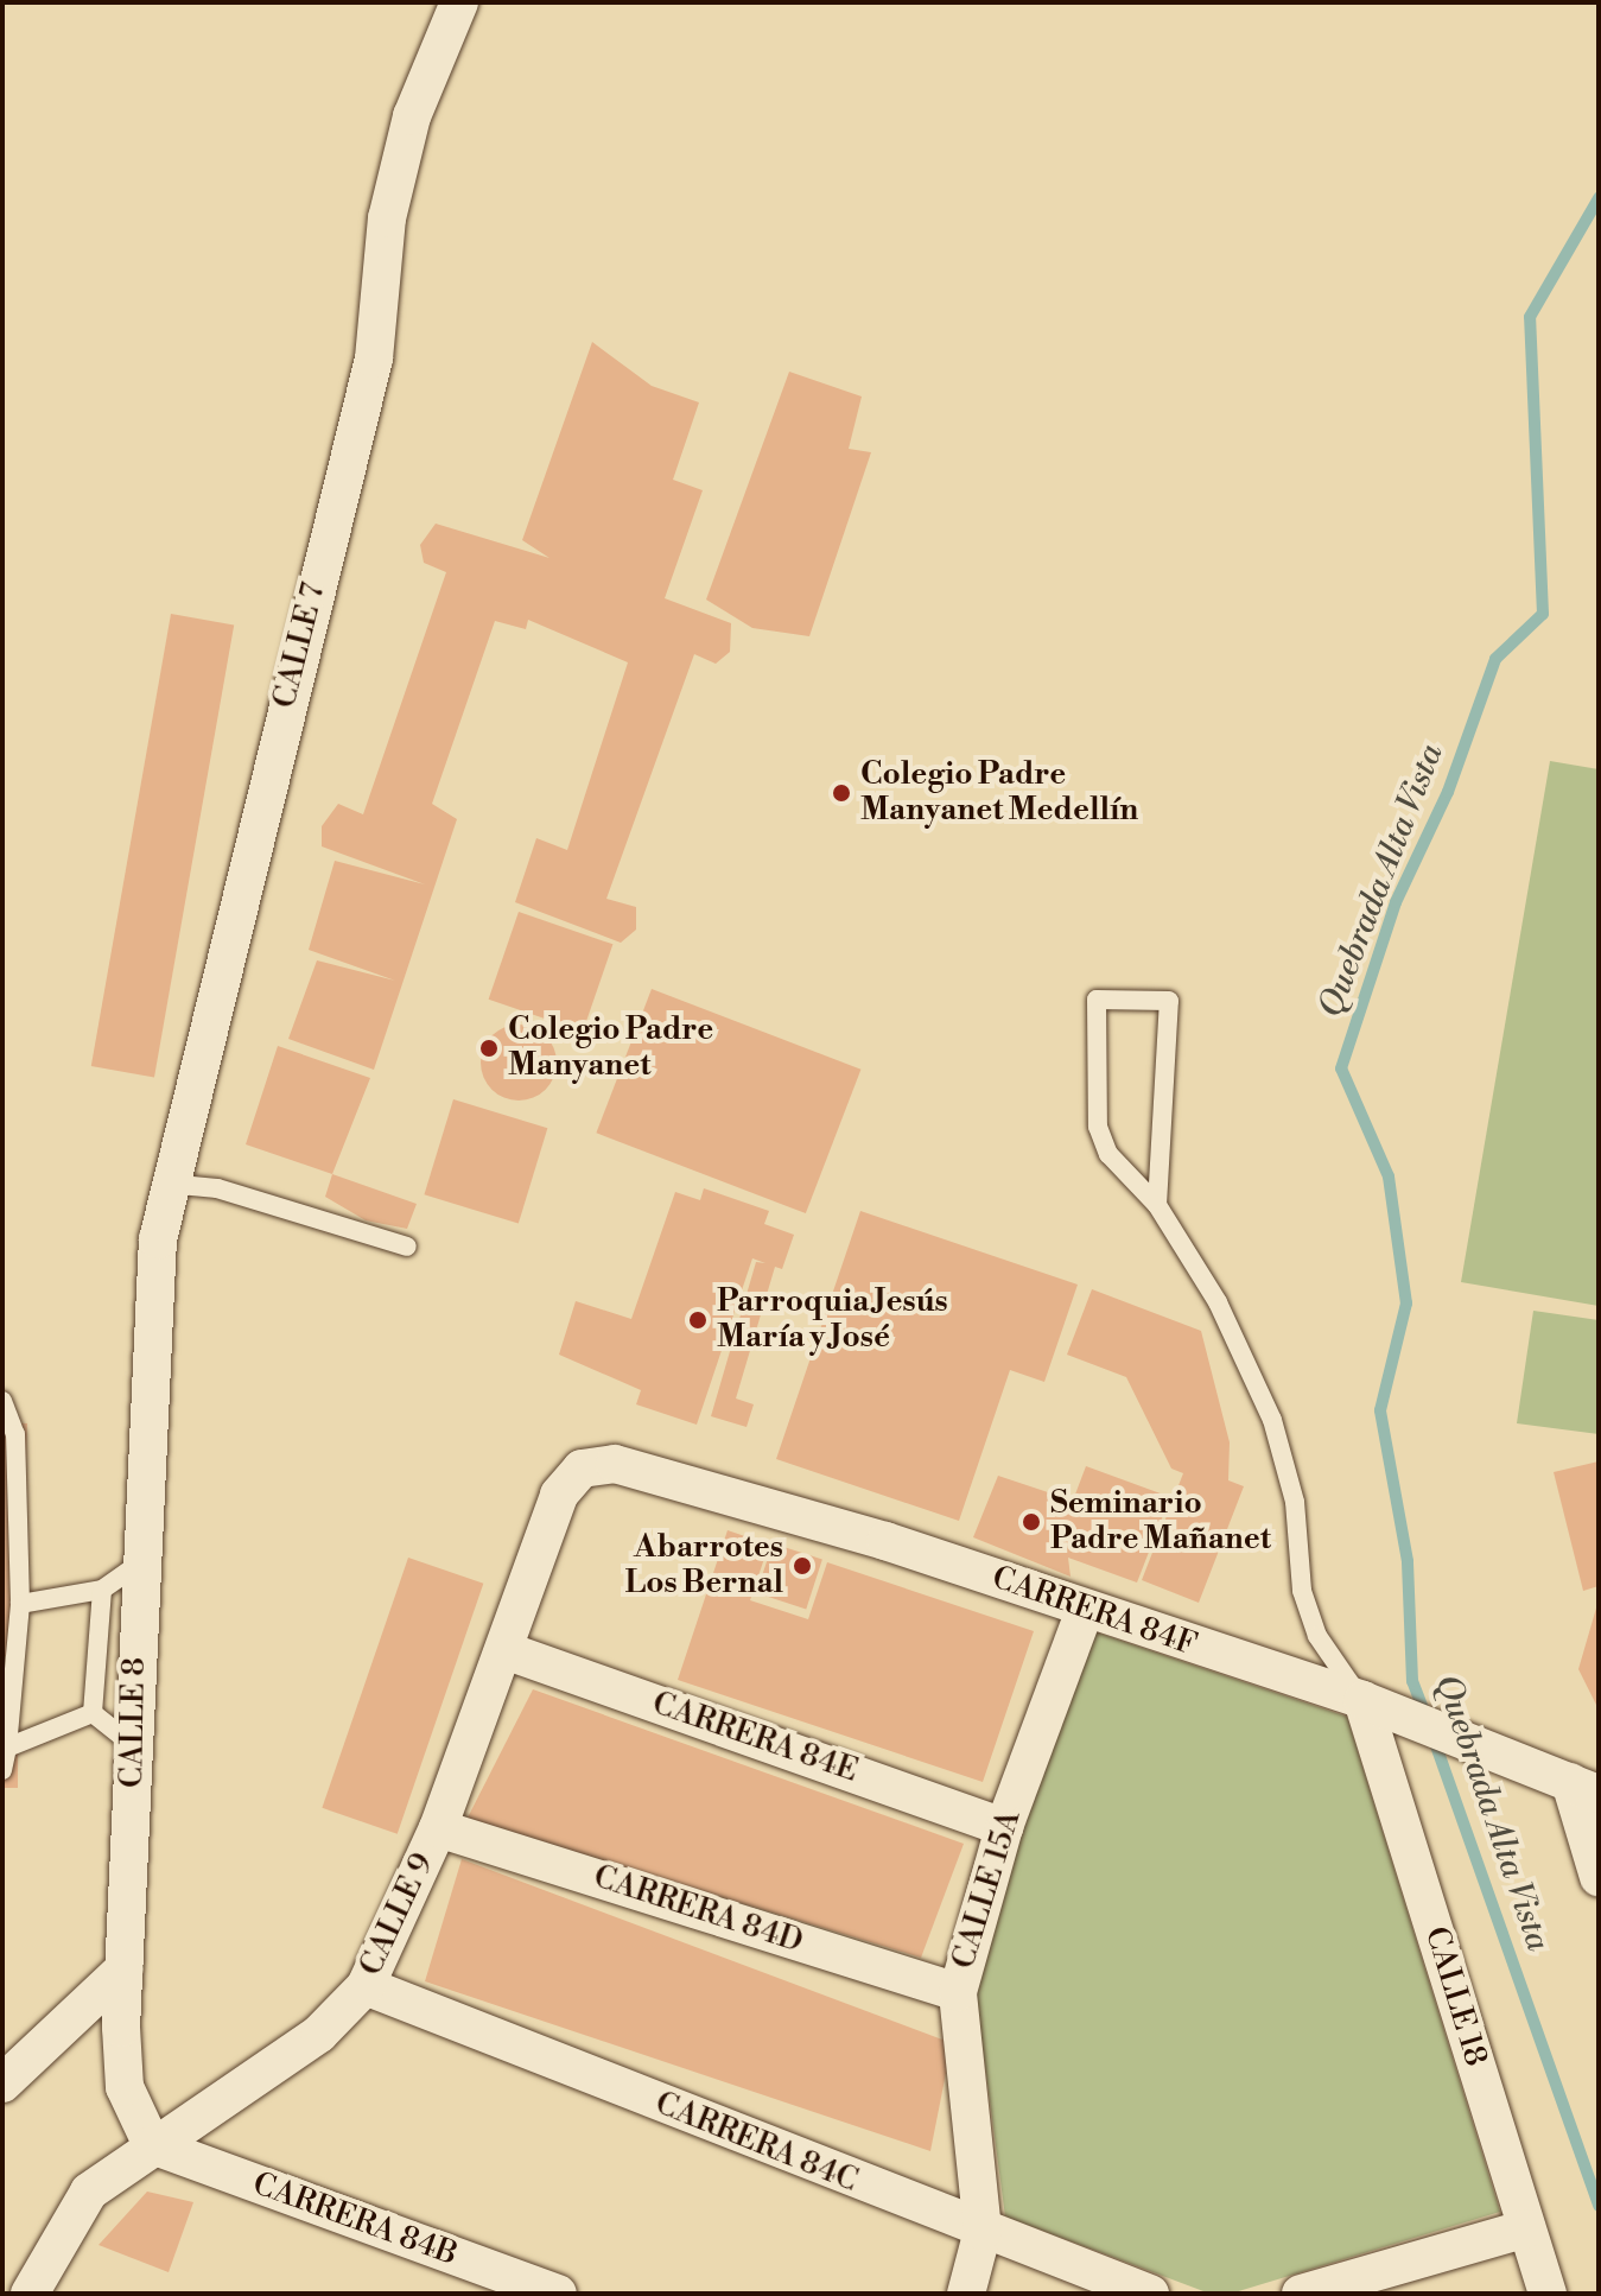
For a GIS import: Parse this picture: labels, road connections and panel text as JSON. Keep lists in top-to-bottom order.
{
  "streets": {
    "street": [
      "CALLE 7",
      "CARRERA 84F",
      "CALLE 8",
      "CARRERA 84E",
      "CALLE 15A",
      "CARRERA 84D",
      "CALLE 9",
      "CALLE 18",
      "CARRERA 84C",
      "CARRERA 84B"
    ]
  },
  "crossings": [
    ["CALLE 7", "CALLE 8"],
    ["CARRERA 84F", "CALLE 15A"],
    ["CARRERA 84F", "CALLE 9"],
    ["CARRERA 84F", "CALLE 18"],
    ["CALLE 8", "CALLE 9"],
    ["CALLE 8", "CARRERA 84B"],
    ["CARRERA 84E", "CALLE 15A"],
    ["CARRERA 84E", "CALLE 9"],
    ["CALLE 15A", "CARRERA 84D"],
    ["CALLE 15A", "CARRERA 84C"],
    ["CARRERA 84D", "CALLE 9"],
    ["CALLE 9", "CARRERA 84C"],
    ["CALLE 9", "CARRERA 84B"]
  ],
  "water": ["Quebrada Alta Vista"],
  "places": [
    "Colegio Padre Manyanet Medellín",
    "Colegio Padre Manyanet",
    "Parroquia Jesús María y José",
    "Seminario Padre Mañanet",
    "Abarrotes Los Bernal"
  ]
}
